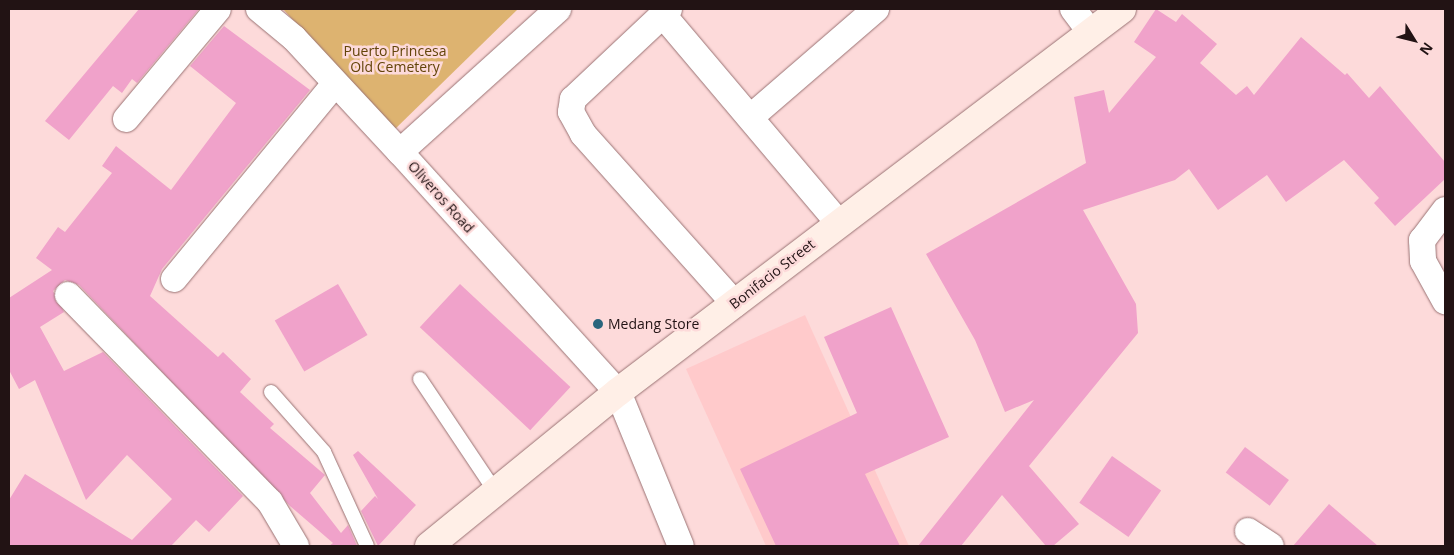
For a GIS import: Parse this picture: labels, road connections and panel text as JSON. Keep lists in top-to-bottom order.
{
  "streets": {
    "street": ["Oliveros Road", "Bonifacio Street"]
  },
  "crossings": [
    ["Oliveros Road", "Bonifacio Street"]
  ],
  "parks": ["Puerto Princesa Old Cemetery"],
  "places": ["Medang Store"],
  "north": "bottom right"
}
